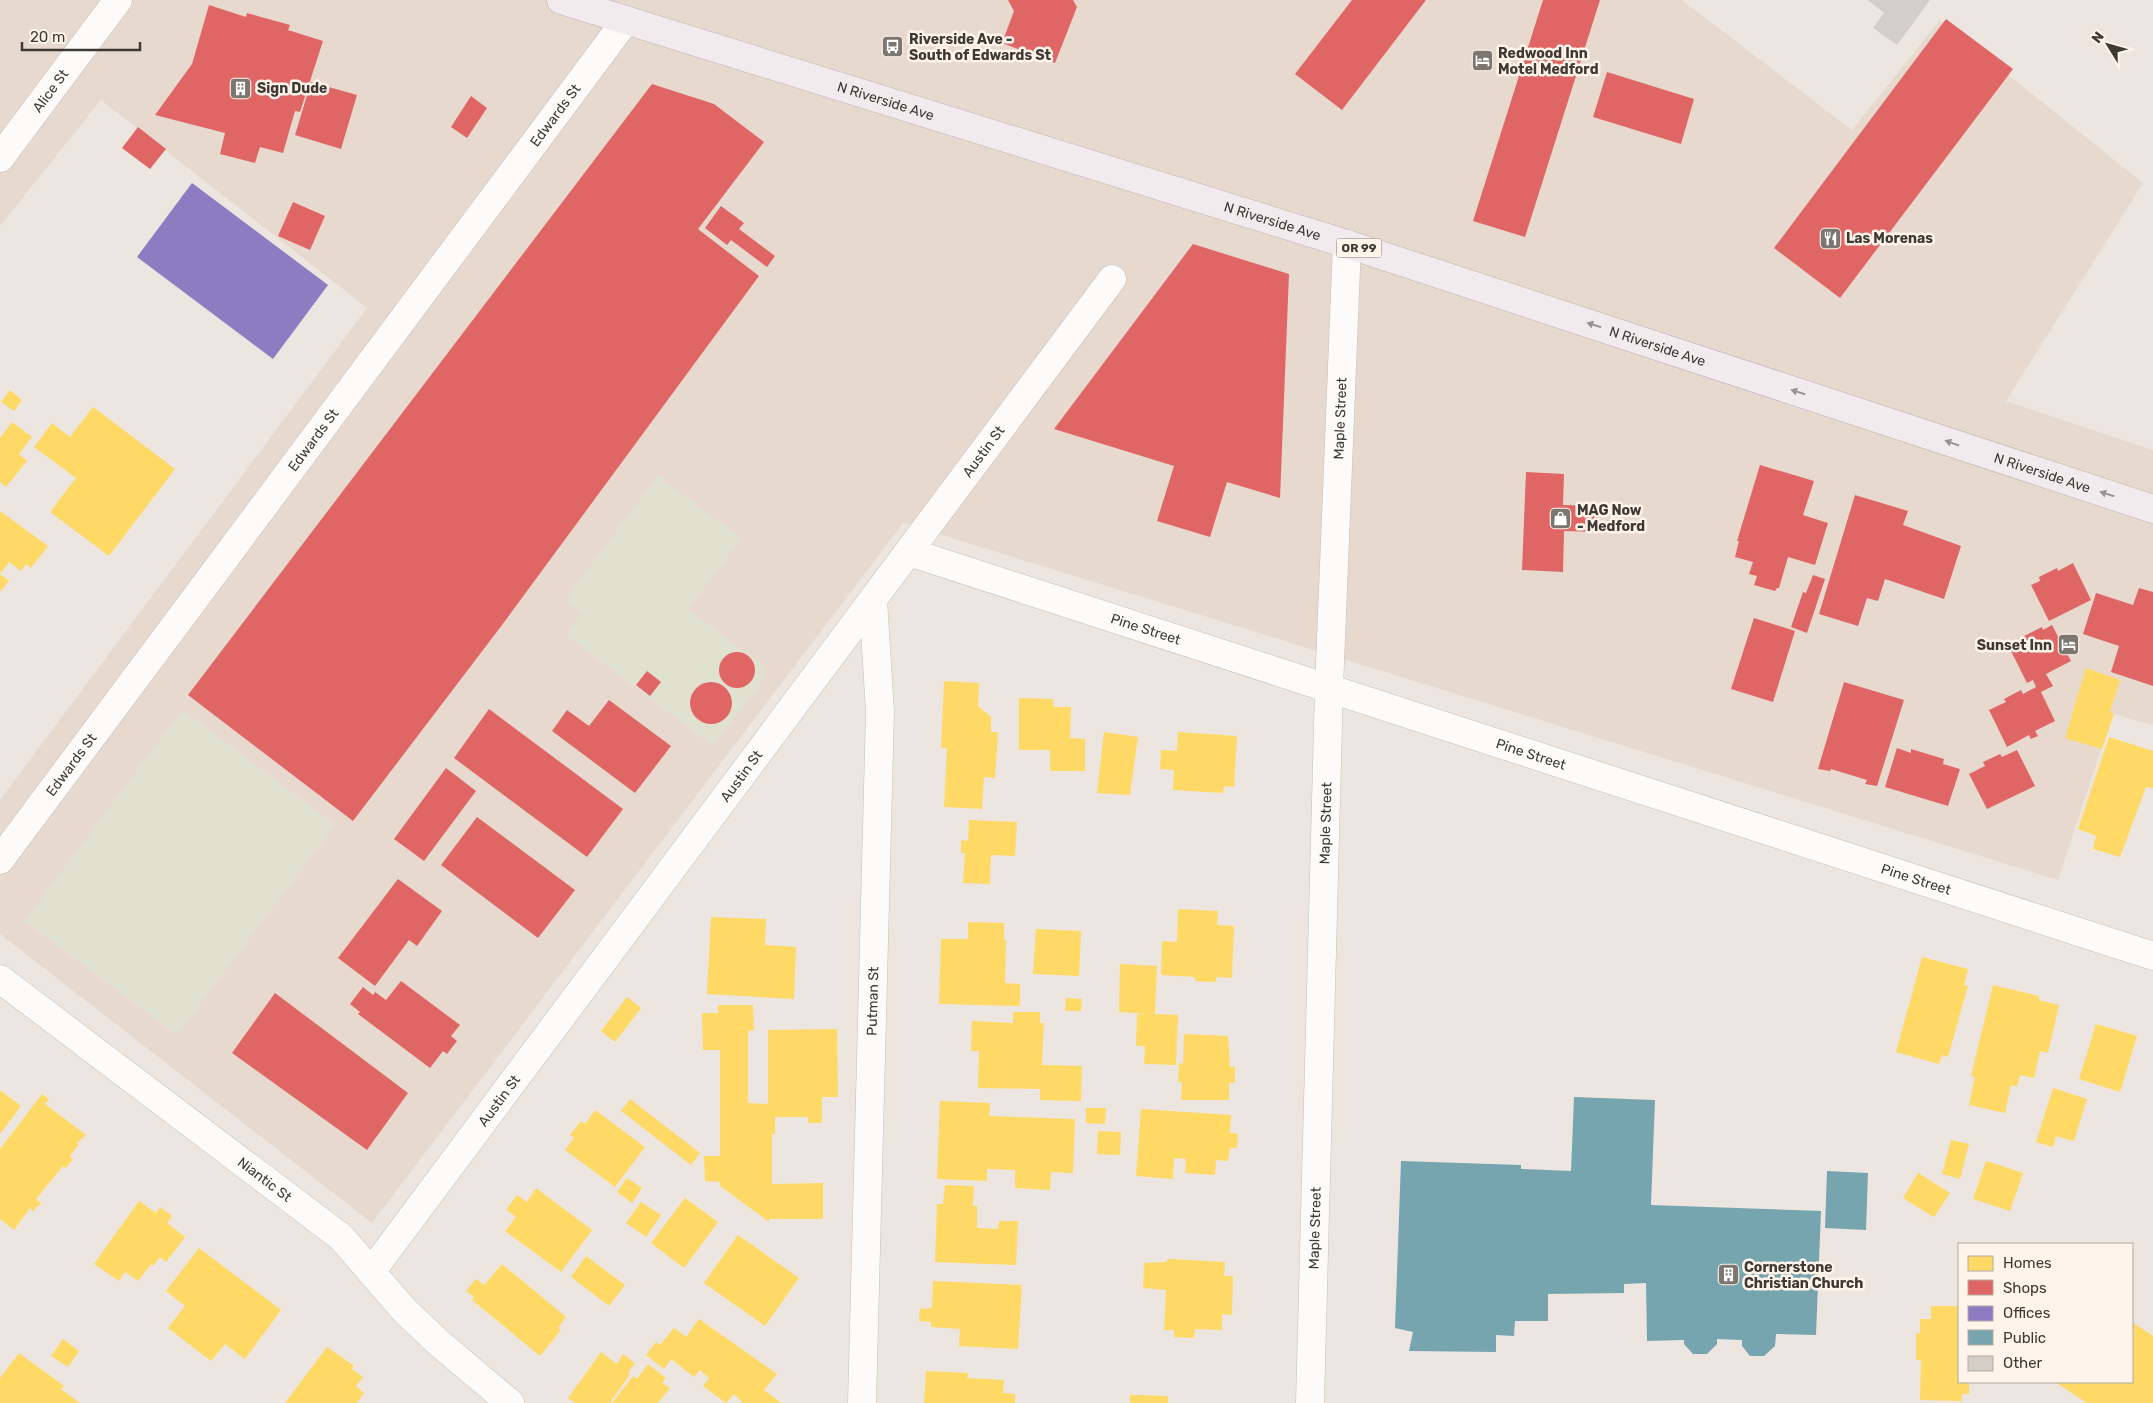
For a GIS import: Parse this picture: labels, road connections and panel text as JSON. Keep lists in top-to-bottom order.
{
  "streets": {
    "main road": ["N Riverside Ave", "OR 99"],
    "street": [
      "Alice St",
      "Edwards St",
      "Maple Street",
      "Austin St",
      "Pine Street",
      "Putman St",
      "Niantic St"
    ]
  },
  "crossings": [
    ["N Riverside Ave", "Edwards St"],
    ["N Riverside Ave", "Maple Street"],
    ["Maple Street", "Pine Street"],
    ["Austin St", "Pine Street"],
    ["Austin St", "Putman St"],
    ["Austin St", "Niantic St"]
  ],
  "one_way": ["N Riverside Ave"],
  "places": {
    "bus stop": ["Riverside Ave - South of Edwards St"],
    "hotel": ["Redwood Inn Motel Medford", "Sunset Inn"],
    "building": ["Sign Dude", "Cornerstone Christian Church"],
    "restaurant": ["Las Morenas"],
    "shop": ["MAG Now - Medford"]
  },
  "legend": [
    "Homes",
    "Shops",
    "Offices",
    "Public",
    "Other"
  ],
  "scale_bar": "20 m",
  "north": "top left"
}
